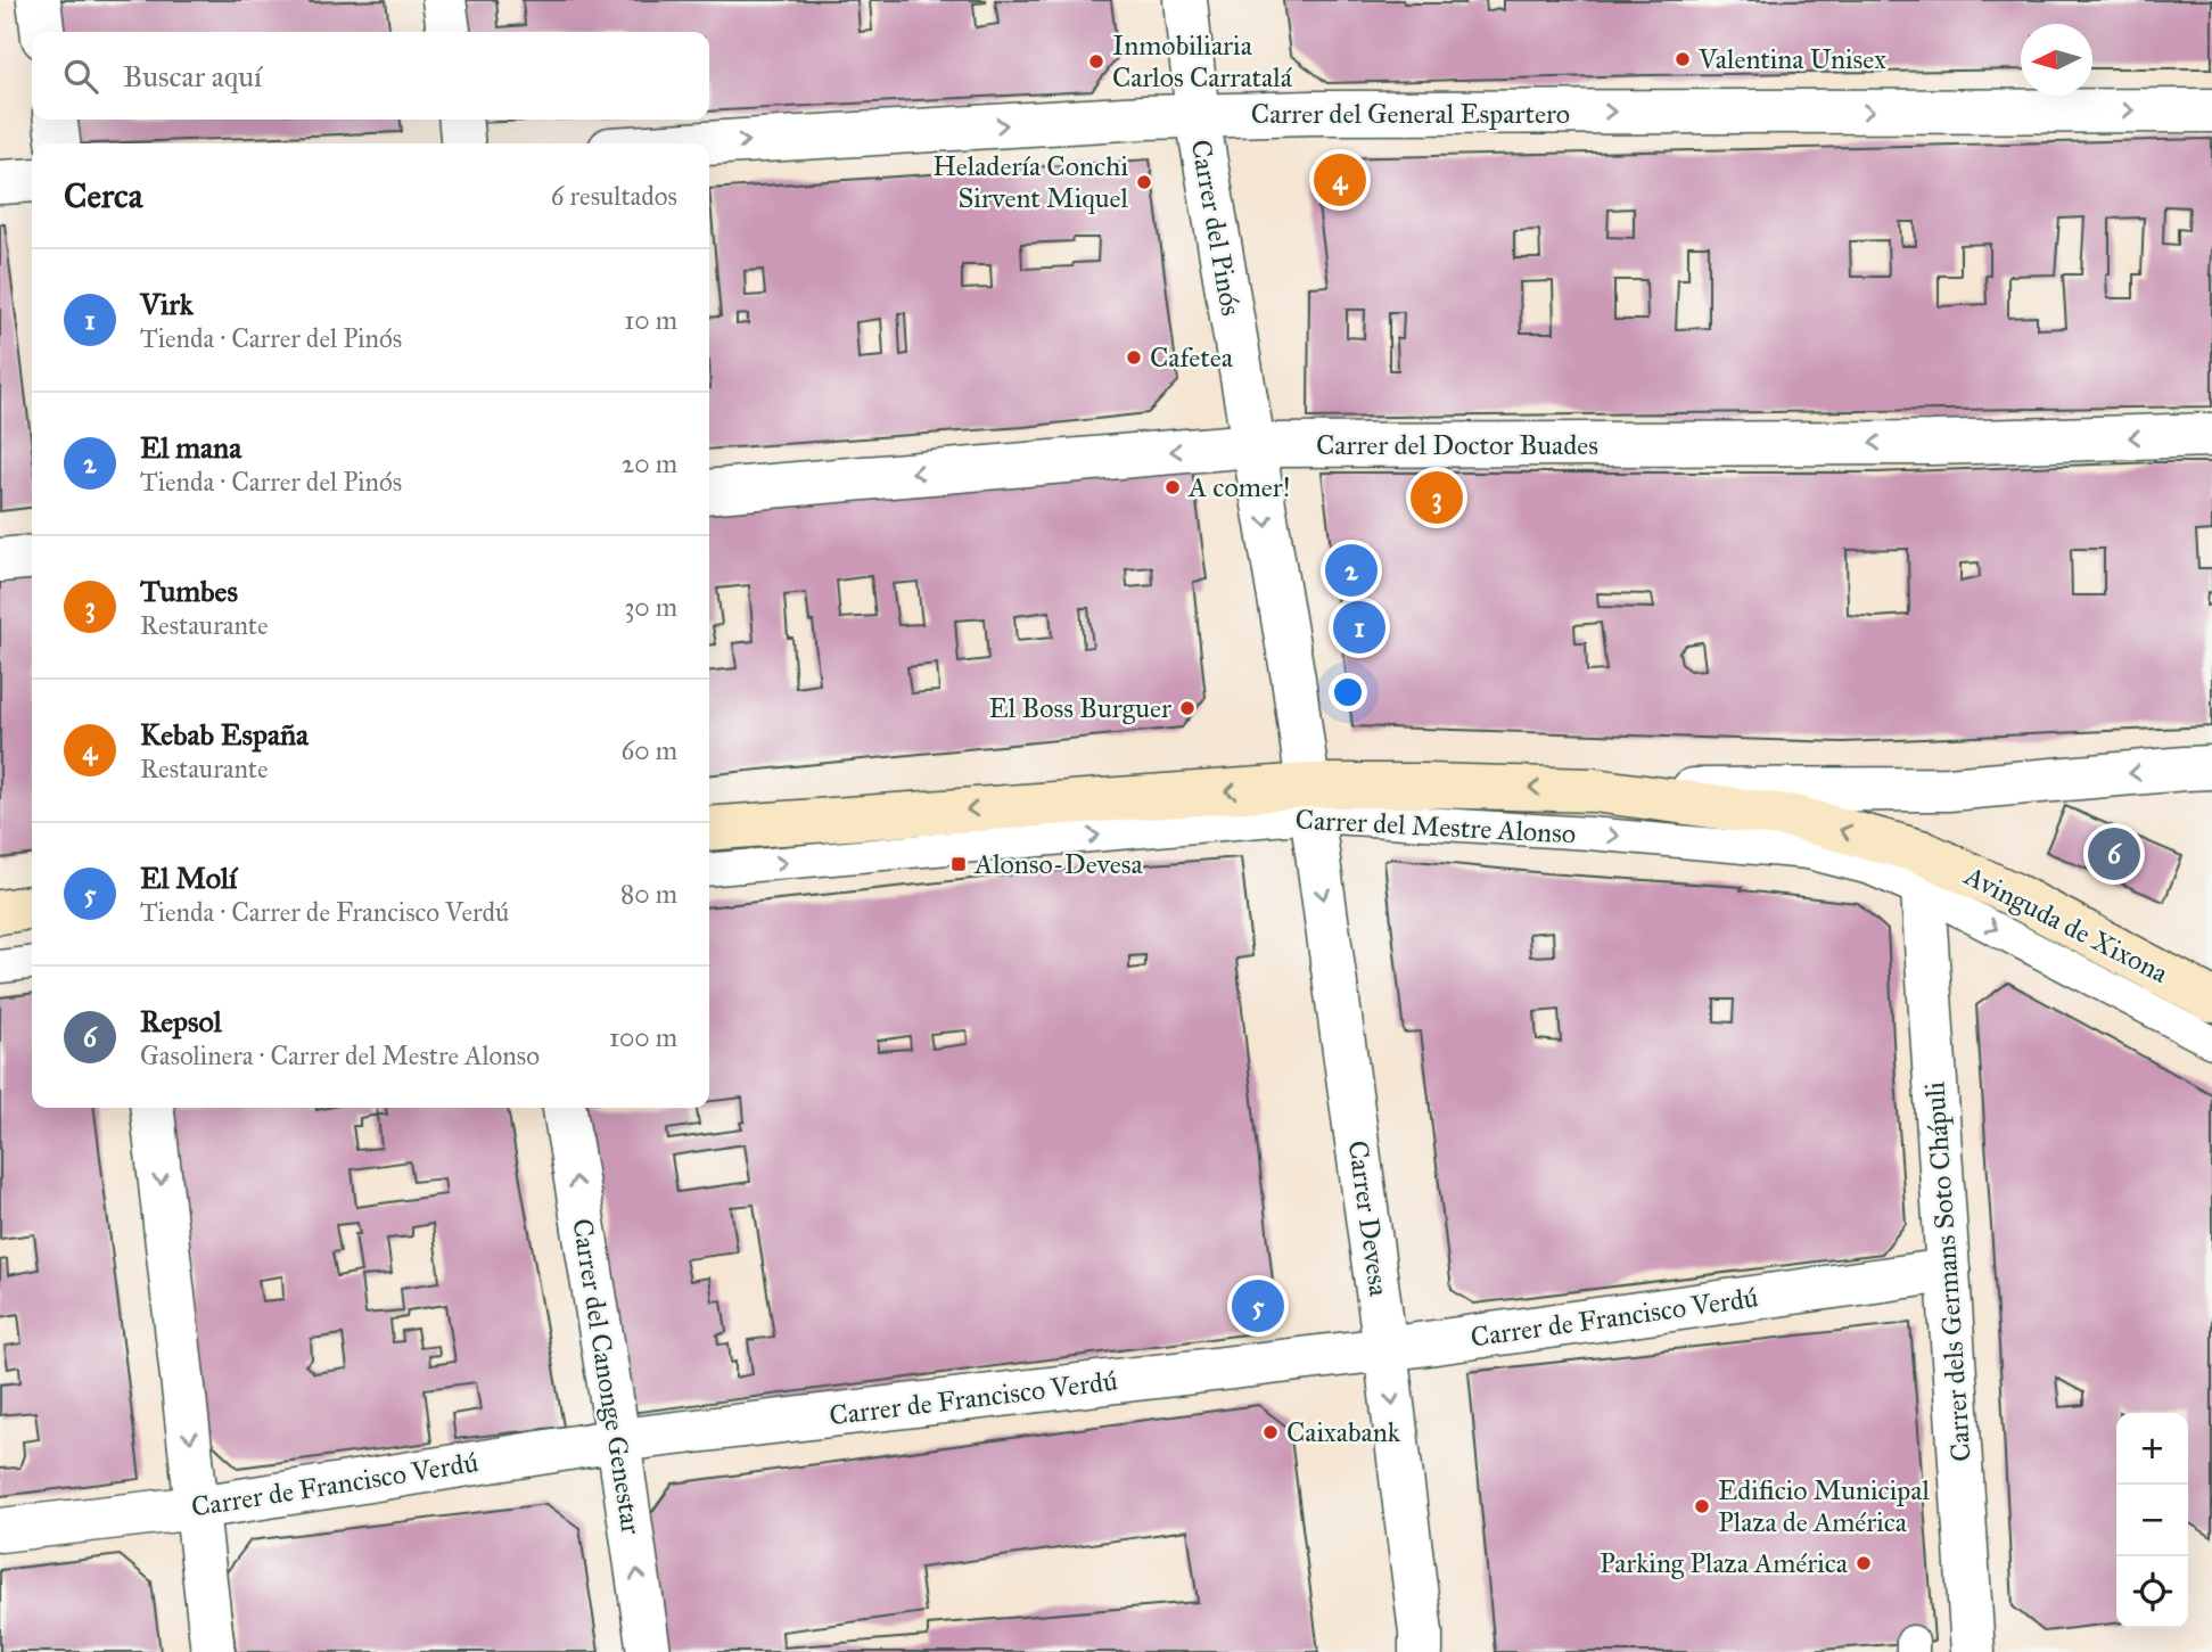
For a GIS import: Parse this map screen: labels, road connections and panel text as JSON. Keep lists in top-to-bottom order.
{
  "streets": {
    "main road": ["Carrer del Mestre Alonso", "Avinguda de Xixona"],
    "street": [
      "Carrer del General Espartero",
      "Carrer del Pinós",
      "Carrer del Doctor Buades",
      "Carrer Devesa",
      "Carrer dels Germans Soto Chápuli",
      "Carrer de Francisco Verdú",
      "Carrer del Canonge Genestar"
    ]
  },
  "crossings": [
    ["Carrer del General Espartero", "Carrer del Pinós"],
    ["Carrer del Pinós", "Carrer del Doctor Buades"],
    ["Carrer del Pinós", "Carrer del Mestre Alonso"],
    ["Carrer del Pinós", "Carrer Devesa"],
    ["Carrer del Mestre Alonso", "Avinguda de Xixona"],
    ["Carrer del Mestre Alonso", "Carrer Devesa"],
    ["Carrer del Mestre Alonso", "Carrer dels Germans Soto Chápuli"],
    ["Avinguda de Xixona", "Carrer dels Germans Soto Chápuli"],
    ["Carrer Devesa", "Carrer de Francisco Verdú"],
    ["Carrer dels Germans Soto Chápuli", "Carrer de Francisco Verdú"],
    ["Carrer de Francisco Verdú", "Carrer del Canonge Genestar"]
  ],
  "one_way": [
    "Carrer del General Espartero",
    "Carrer del Pinós",
    "Carrer del Doctor Buades",
    "Carrer Devesa",
    "Carrer del Canonge Genestar"
  ],
  "places": {
    "other": [
      "Valentina Unisex",
      "Inmobiliaria Carlos Carratalá",
      "Heladería Conchi Sirvent Miquel",
      "Cafetea",
      "A comer!",
      "El Boss Burguer",
      "Caixabank",
      "Edificio Municipal Plaza de América",
      "Parking Plaza América"
    ],
    "transit": ["Alonso-Devesa"]
  },
  "north": "left",
  "page": {
    "search": "Buscar aquí",
    "heading": ["Cerca", "6 resultados"],
    "pins": [
      "4",
      "3",
      "2",
      "1",
      "6",
      "5"
    ],
    "list": [
      {
        "mark": "1",
        "name": "Virk",
        "note": "Tienda · Carrer del Pinós",
        "value": "10 m"
      },
      {
        "mark": "2",
        "name": "El mana",
        "note": "Tienda · Carrer del Pinós",
        "value": "20 m"
      },
      {
        "mark": "3",
        "name": "Tumbes",
        "note": "Restaurante",
        "value": "30 m"
      },
      {
        "mark": "4",
        "name": "Kebab España",
        "note": "Restaurante",
        "value": "60 m"
      },
      {
        "mark": "5",
        "name": "El Molí",
        "note": "Tienda · Carrer de Francisco Verdú",
        "value": "80 m"
      },
      {
        "mark": "6",
        "name": "Repsol",
        "note": "Gasolinera · Carrer del Mestre Alonso",
        "value": "100 m"
      }
    ],
    "map_buttons": ["+", "−"]
  }
}
